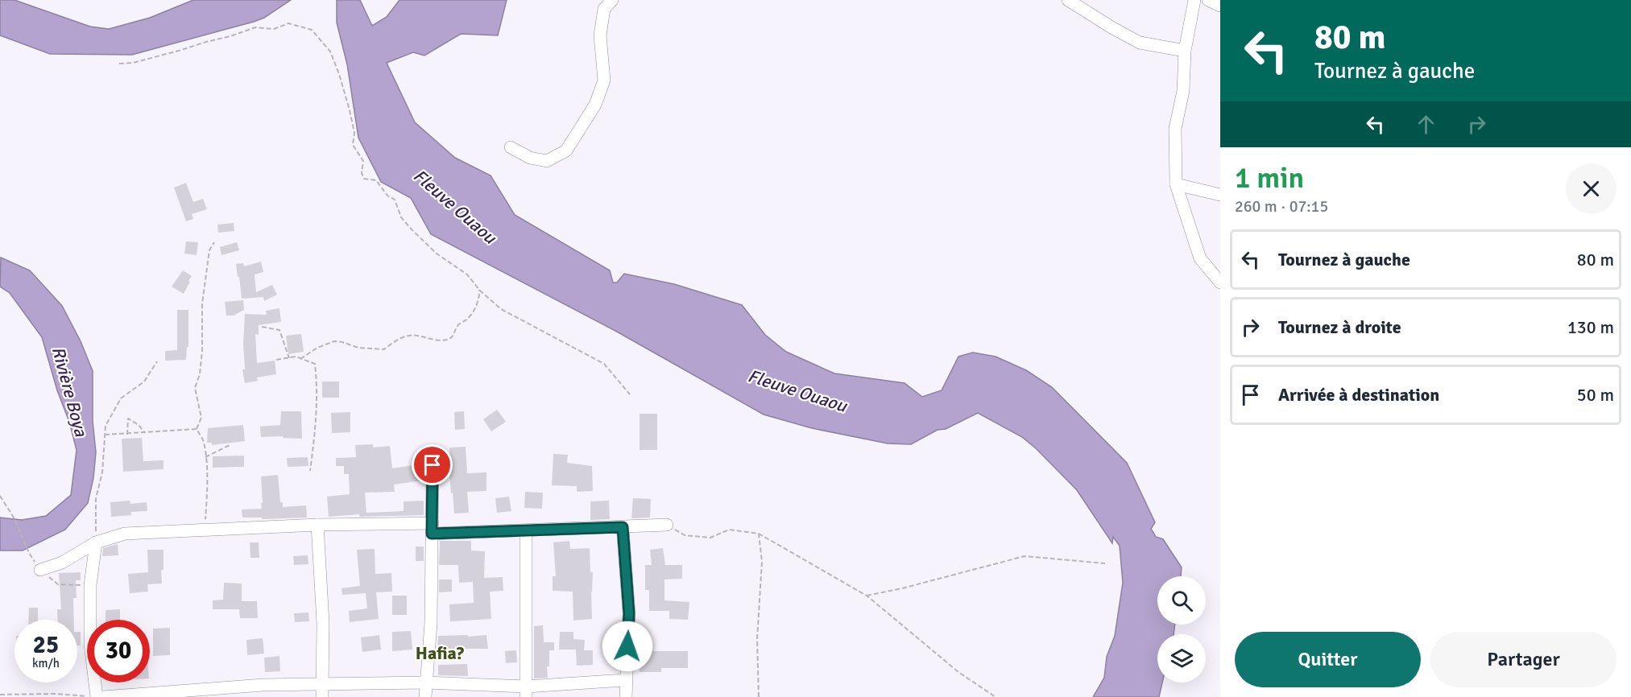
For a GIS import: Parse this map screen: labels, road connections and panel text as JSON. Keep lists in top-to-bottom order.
{
  "districts": ["Hafia?"],
  "water": ["Fleuve Ouaou", "Rivière Boya"],
  "page": {
    "turn": ["80 m", "Tournez à gauche"],
    "heading": ["1 min", "260 m · 07:15"],
    "list": [
      {
        "name": "Tournez à gauche",
        "value": "80 m"
      },
      {
        "name": "Tournez à droite",
        "value": "130 m"
      },
      {
        "name": "Arrivée à destination",
        "value": "50 m"
      }
    ],
    "speed": "25 km/h",
    "limit": "30",
    "buttons": ["Quitter", "Partager"]
  }
}
